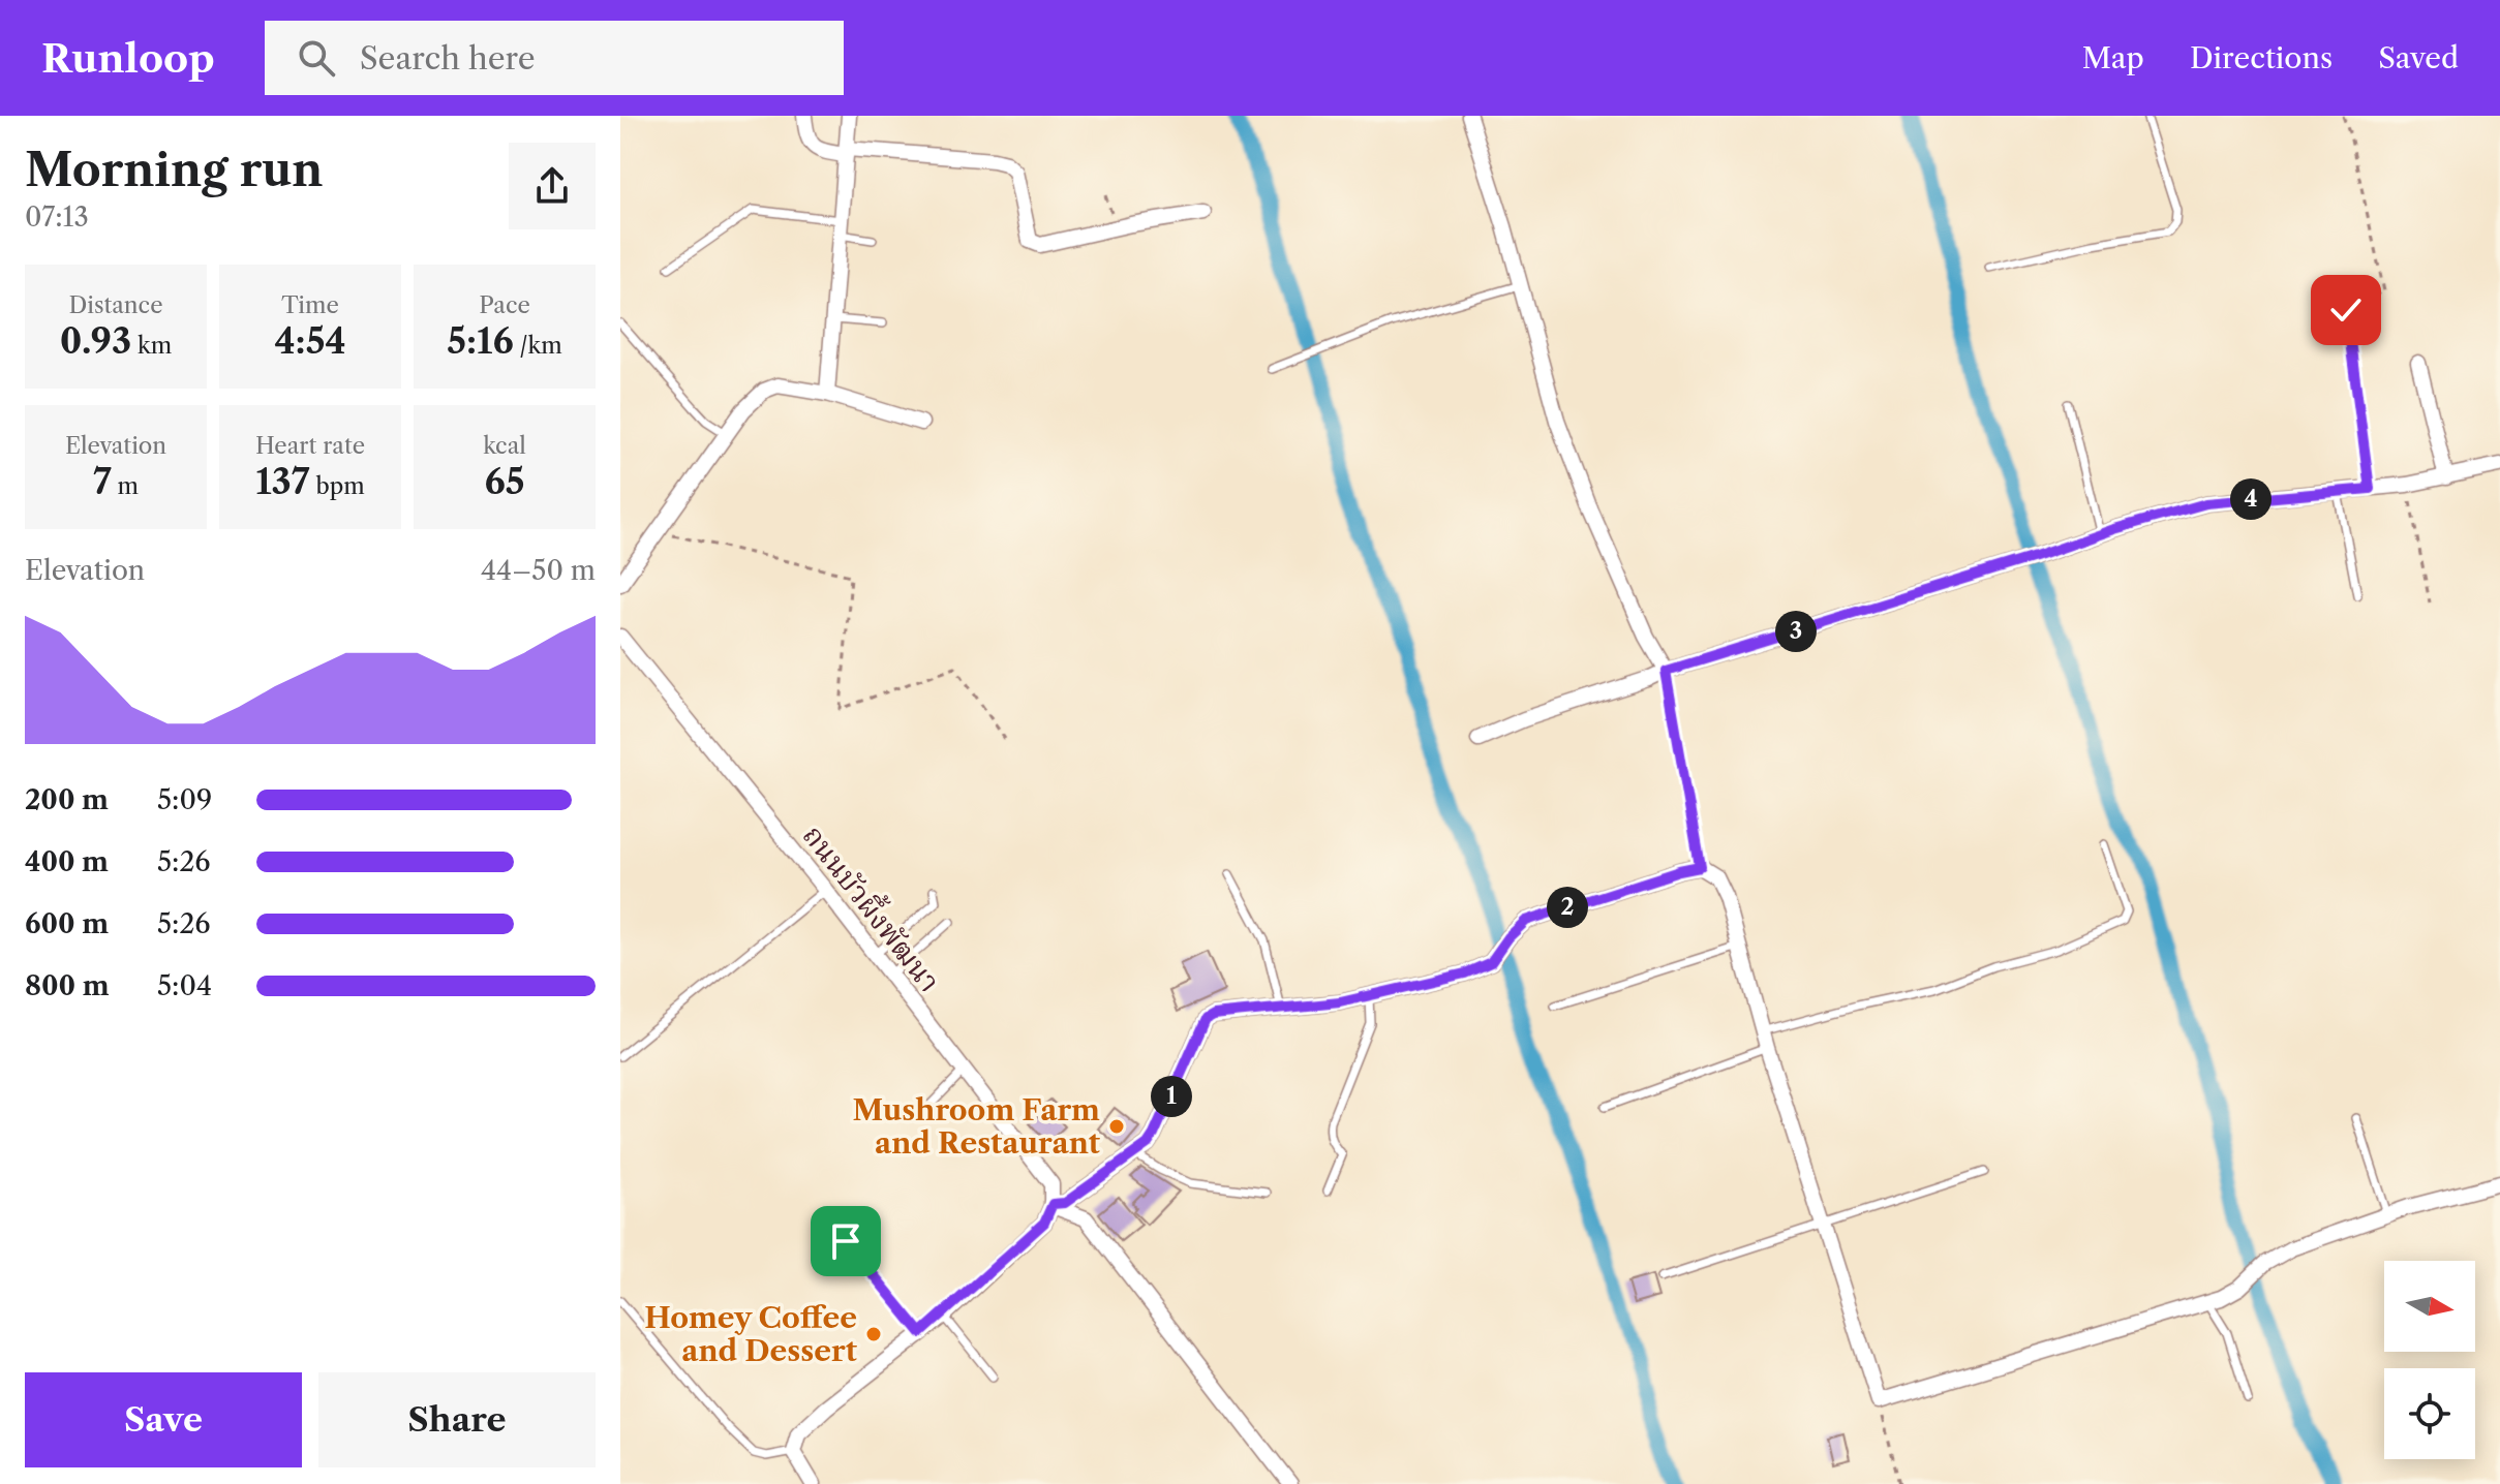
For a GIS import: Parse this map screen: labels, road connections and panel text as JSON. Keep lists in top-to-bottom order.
{
  "streets": {
    "street": ["ถนนบัวผึ้งพัฒนา"]
  },
  "places": ["Mushroom Farm and Restaurant", "Homey Coffee and Dessert"],
  "north": "right",
  "page": {
    "header": "Runloop",
    "search": "Search here",
    "nav": ["Map", "Directions", "Saved"],
    "heading": ["Morning run", "07:13"],
    "stats": [
      ["Distance", "0.93 km"],
      ["Time", "4:54"],
      ["Pace", "5:16 /km"],
      ["Elevation", "7 m"],
      ["Heart rate", "137 bpm"],
      ["kcal", "65"]
    ],
    "pins": [
      "4",
      "3",
      "2",
      "1"
    ],
    "chart": ["Elevation", "44–50 m"],
    "list": [
      {
        "name": "200 m",
        "note": "5:09"
      },
      {
        "name": "400 m",
        "note": "5:26"
      },
      {
        "name": "600 m",
        "note": "5:26"
      },
      {
        "name": "800 m",
        "note": "5:04"
      }
    ],
    "buttons": ["Save", "Share"]
  }
}
